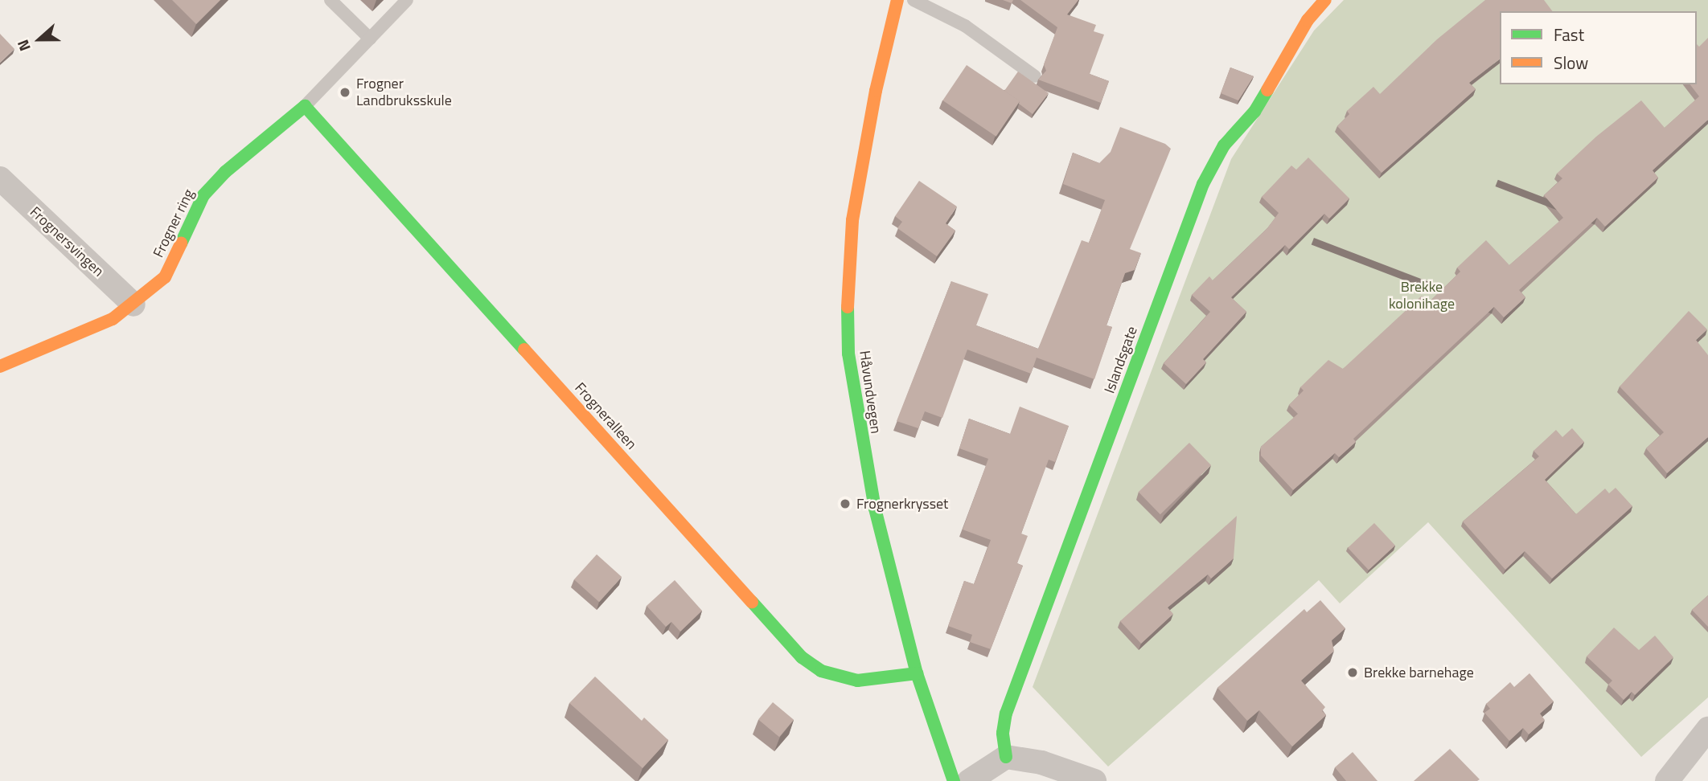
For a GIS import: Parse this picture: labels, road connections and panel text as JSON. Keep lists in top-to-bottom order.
{
  "streets": {
    "street": [
      "Frogner ring",
      "Frognersvingen",
      "Islandsgate",
      "Håvundvegen",
      "Frogneralleen"
    ]
  },
  "crossings": [
    ["Frogner ring", "Frognersvingen"],
    ["Frogner ring", "Frogneralleen"],
    ["Håvundvegen", "Frogneralleen"]
  ],
  "parks": ["Brekke kolonihage"],
  "places": ["Frogner Landbruksskule", "Frognerkrysset", "Brekke barnehage"],
  "legend": ["Fast", "Slow"],
  "north": "left"
}
